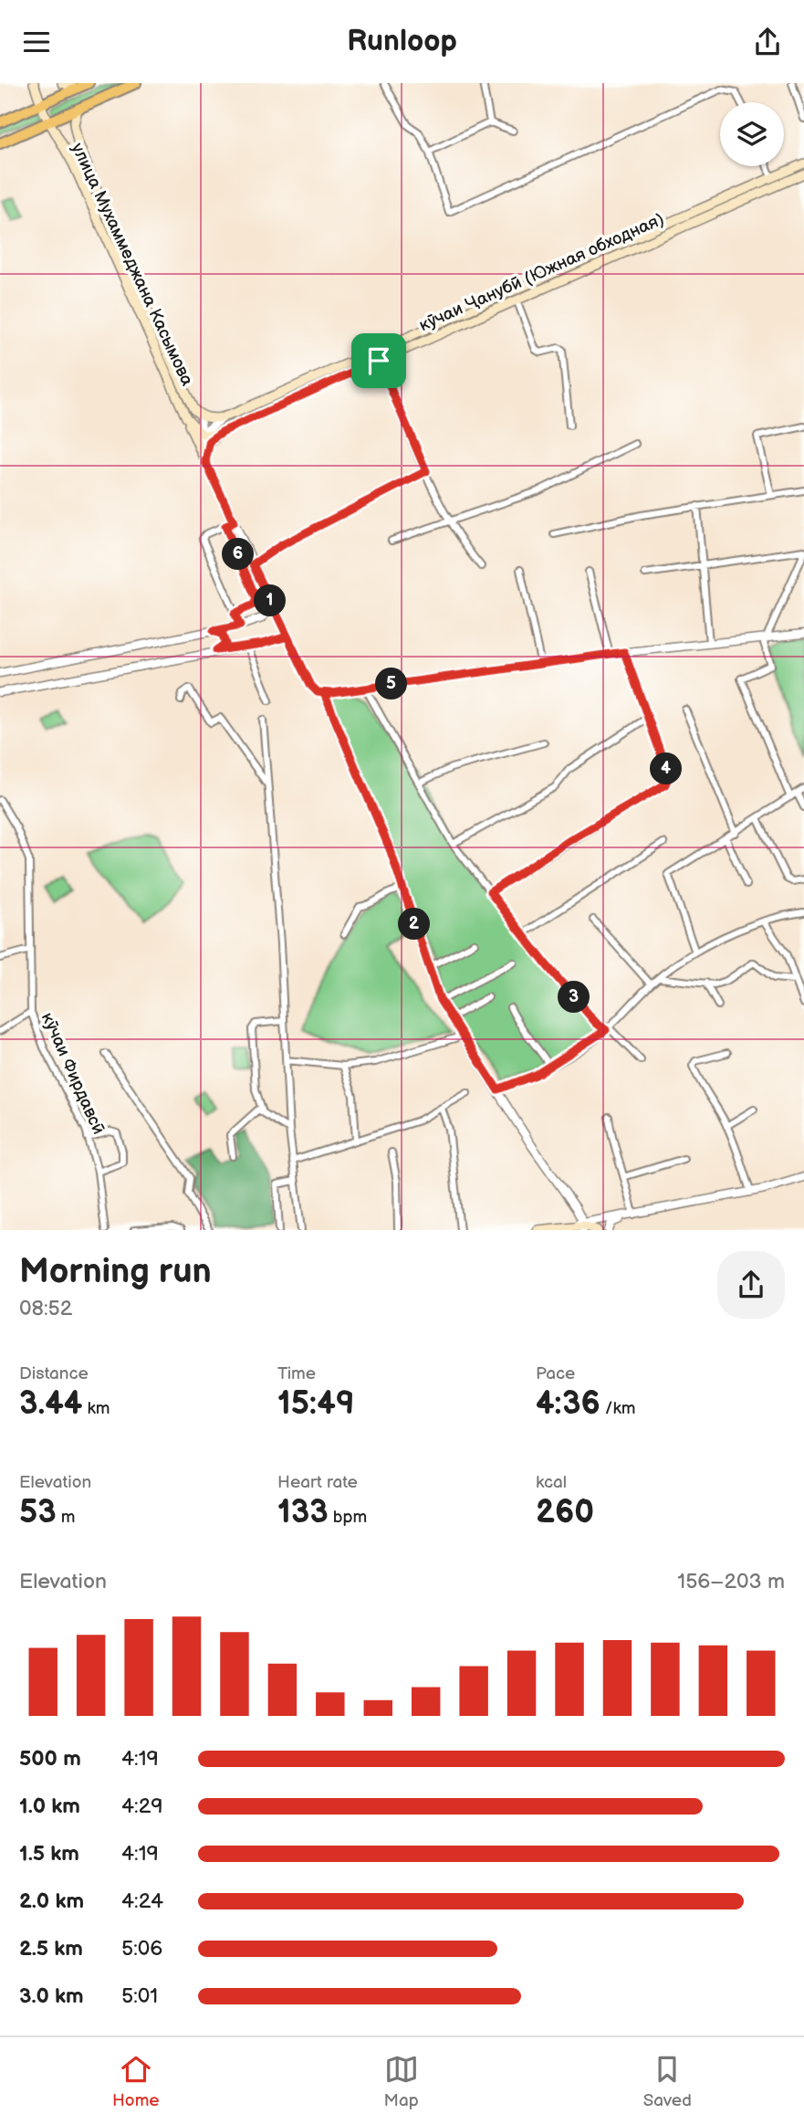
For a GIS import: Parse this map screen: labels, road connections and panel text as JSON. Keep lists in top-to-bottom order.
{
  "streets": {
    "main road": ["улица Мухаммеджана Касымова", "кӯчаи Ҷанубӣ (Южная обходная)"],
    "street": ["кӯчаи Фирдавсӣ"]
  },
  "page": {
    "header": "Runloop",
    "pins": [
      "6",
      "1",
      "5",
      "4",
      "2",
      "3"
    ],
    "heading": ["Morning run", "08:52"],
    "stats": [
      ["Distance", "3.44 km"],
      ["Time", "15:49"],
      ["Pace", "4:36 /km"],
      ["Elevation", "53 m"],
      ["Heart rate", "133 bpm"],
      ["kcal", "260"]
    ],
    "chart": ["Elevation", "156–203 m"],
    "list": [
      {
        "name": "500 m",
        "note": "4:19"
      },
      {
        "name": "1.0 km",
        "note": "4:29"
      },
      {
        "name": "1.5 km",
        "note": "4:19"
      },
      {
        "name": "2.0 km",
        "note": "4:24"
      },
      {
        "name": "2.5 km",
        "note": "5:06"
      },
      {
        "name": "3.0 km",
        "note": "5:01"
      }
    ],
    "tabs": ["Home", "Map", "Saved"]
  }
}
